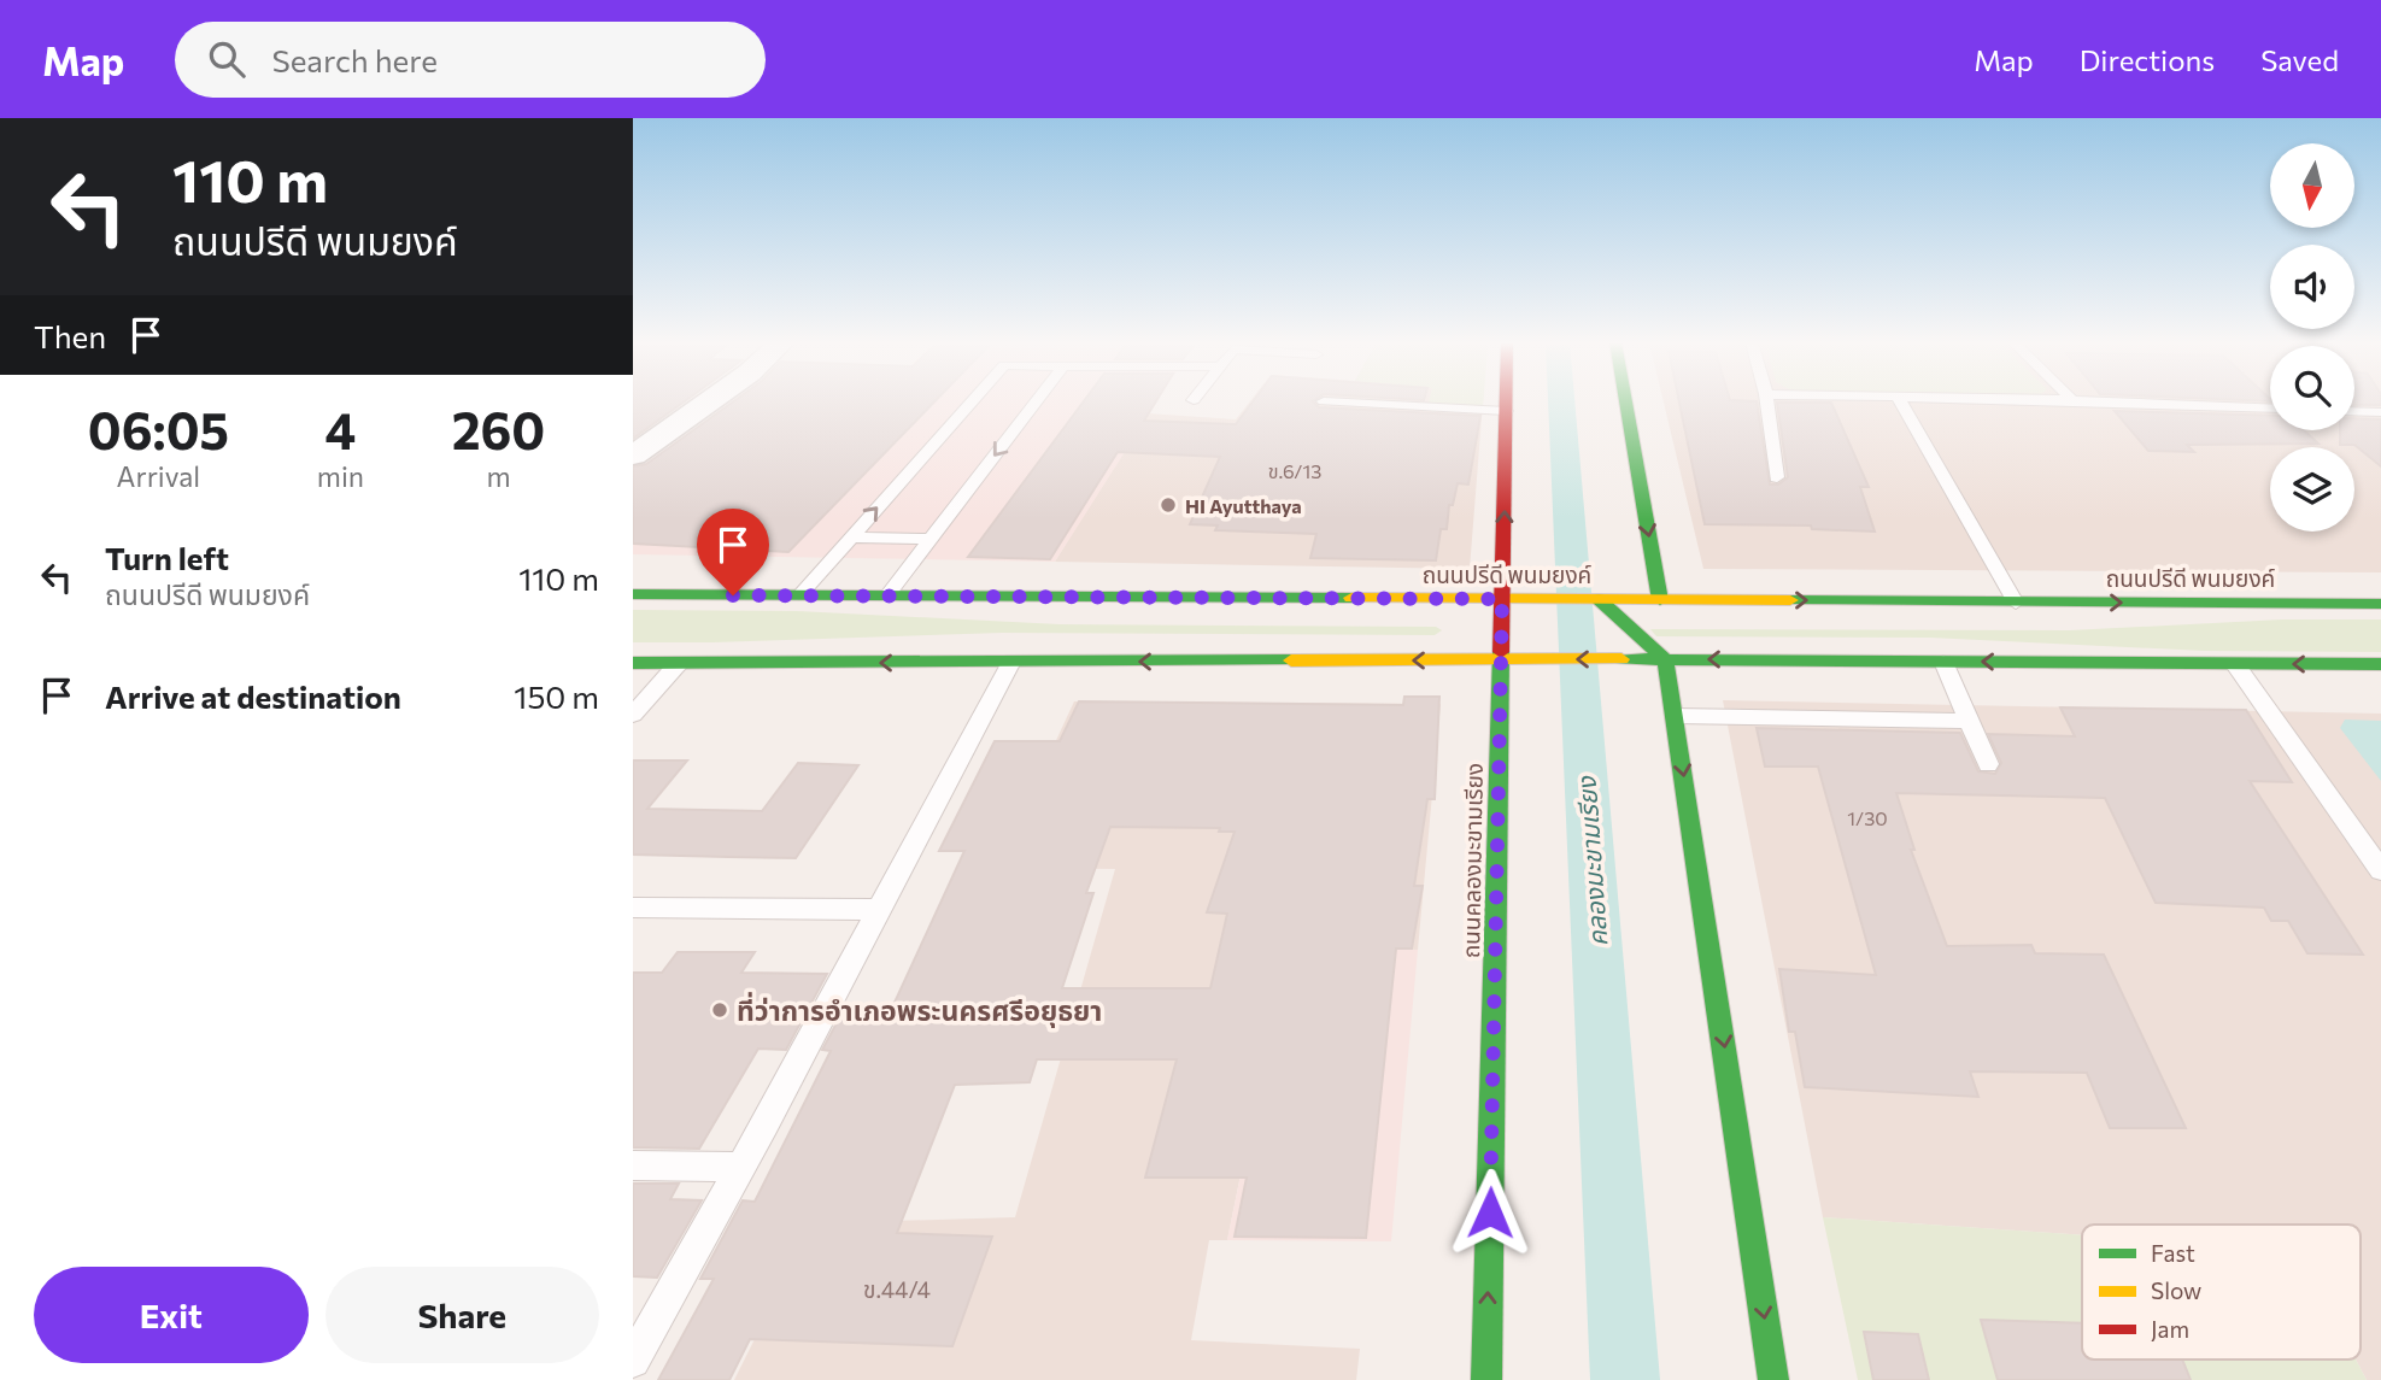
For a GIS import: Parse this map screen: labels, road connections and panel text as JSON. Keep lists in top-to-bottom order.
{
  "streets": {
    "main road": ["ถนนปรีดี พนมยงค์", "ถนนคลองมะขามเรียง"]
  },
  "crossings": [
    ["ถนนปรีดี พนมยงค์", "ถนนคลองมะขามเรียง"]
  ],
  "one_way": ["ถนนคลองมะขามเรียง"],
  "water": ["คลองมะขามเรียง"],
  "places": ["HI Ayutthaya", "ที่ว่าการอำเภอพระนครศรีอยุธยา"],
  "house_numbers": ["ข.6/13", "1/30", "ข.44/4"],
  "legend": ["Fast", "Slow", "Jam"],
  "north": "bottom",
  "page": {
    "header": "Map",
    "search": "Search here",
    "nav": ["Map", "Directions", "Saved"],
    "turn": ["110 m", "ถนนปรีดี พนมยงค์"],
    "then": "Then",
    "eta": [
      "06:05",
      "Arrival",
      "4",
      "min",
      "260",
      "m"
    ],
    "list": [
      {
        "name": "Turn left",
        "note": "ถนนปรีดี พนมยงค์",
        "value": "110 m"
      },
      {
        "name": "Arrive at destination",
        "value": "150 m"
      }
    ],
    "buttons": ["Exit", "Share"]
  }
}
